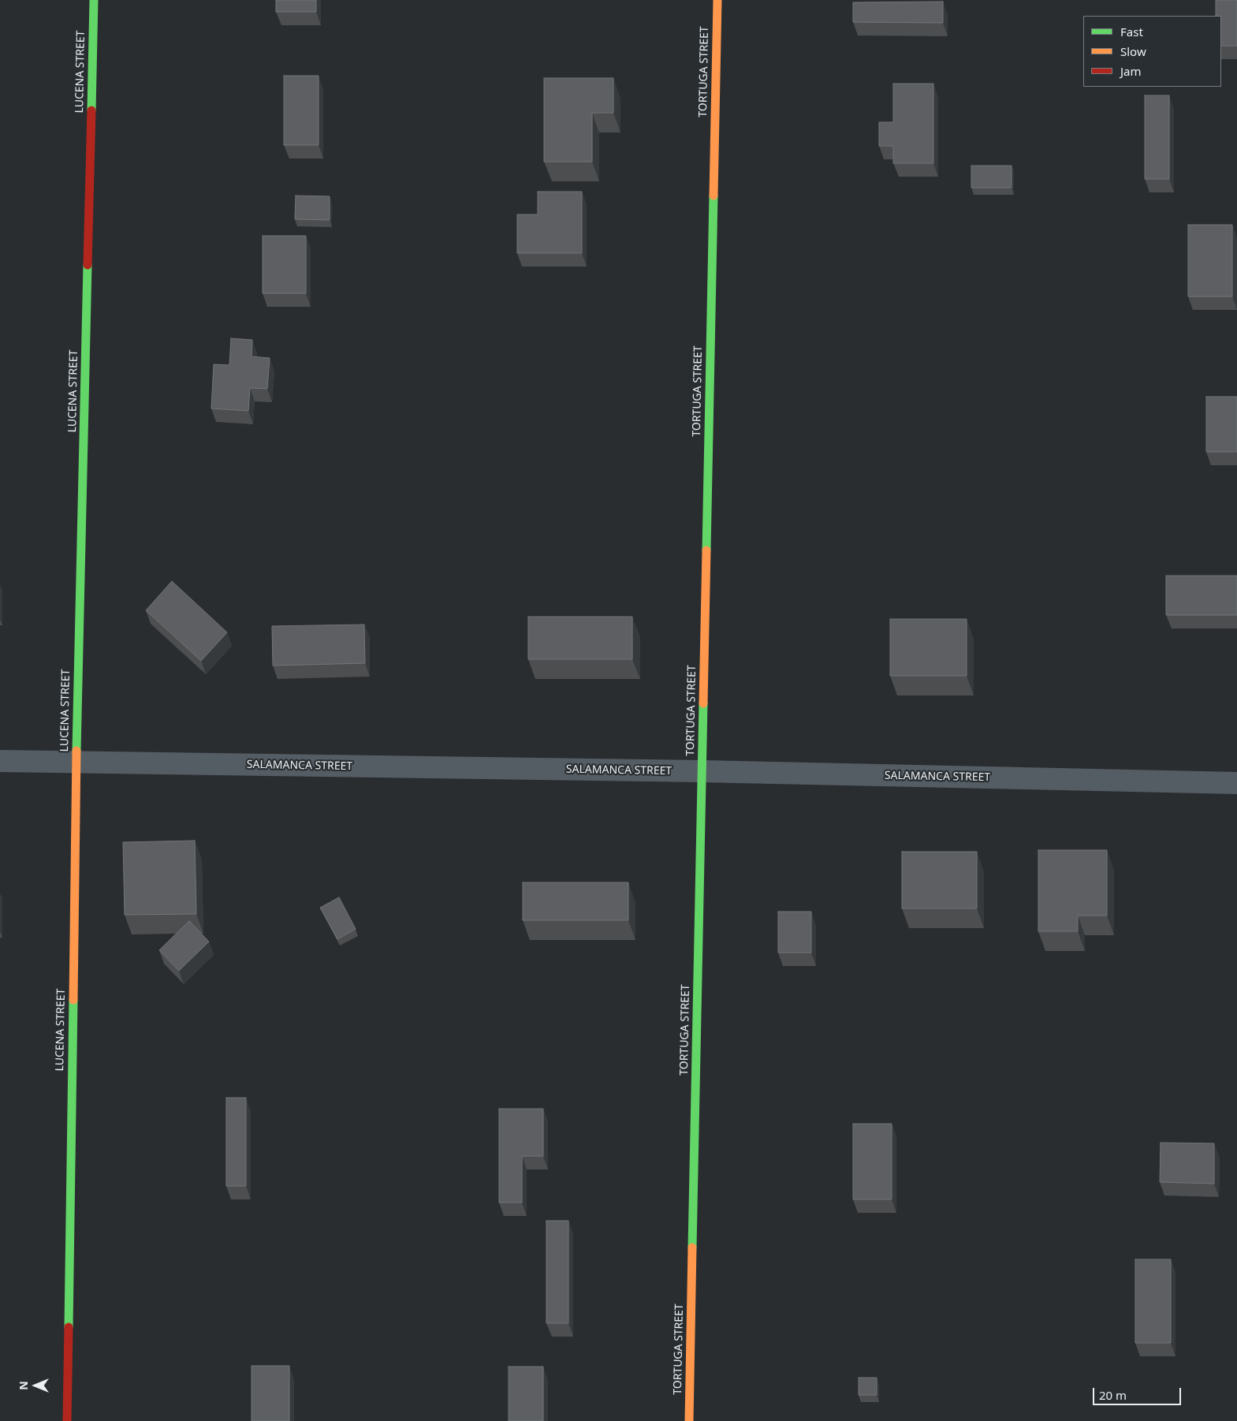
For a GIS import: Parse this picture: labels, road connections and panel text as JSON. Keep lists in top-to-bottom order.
{
  "streets": {
    "street": ["LUCENA STREET", "TORTUGA STREET", "SALAMANCA STREET"]
  },
  "crossings": [
    ["LUCENA STREET", "SALAMANCA STREET"],
    ["TORTUGA STREET", "SALAMANCA STREET"]
  ],
  "legend": ["Fast", "Slow", "Jam"],
  "scale_bar": "20 m",
  "north": "left"
}
